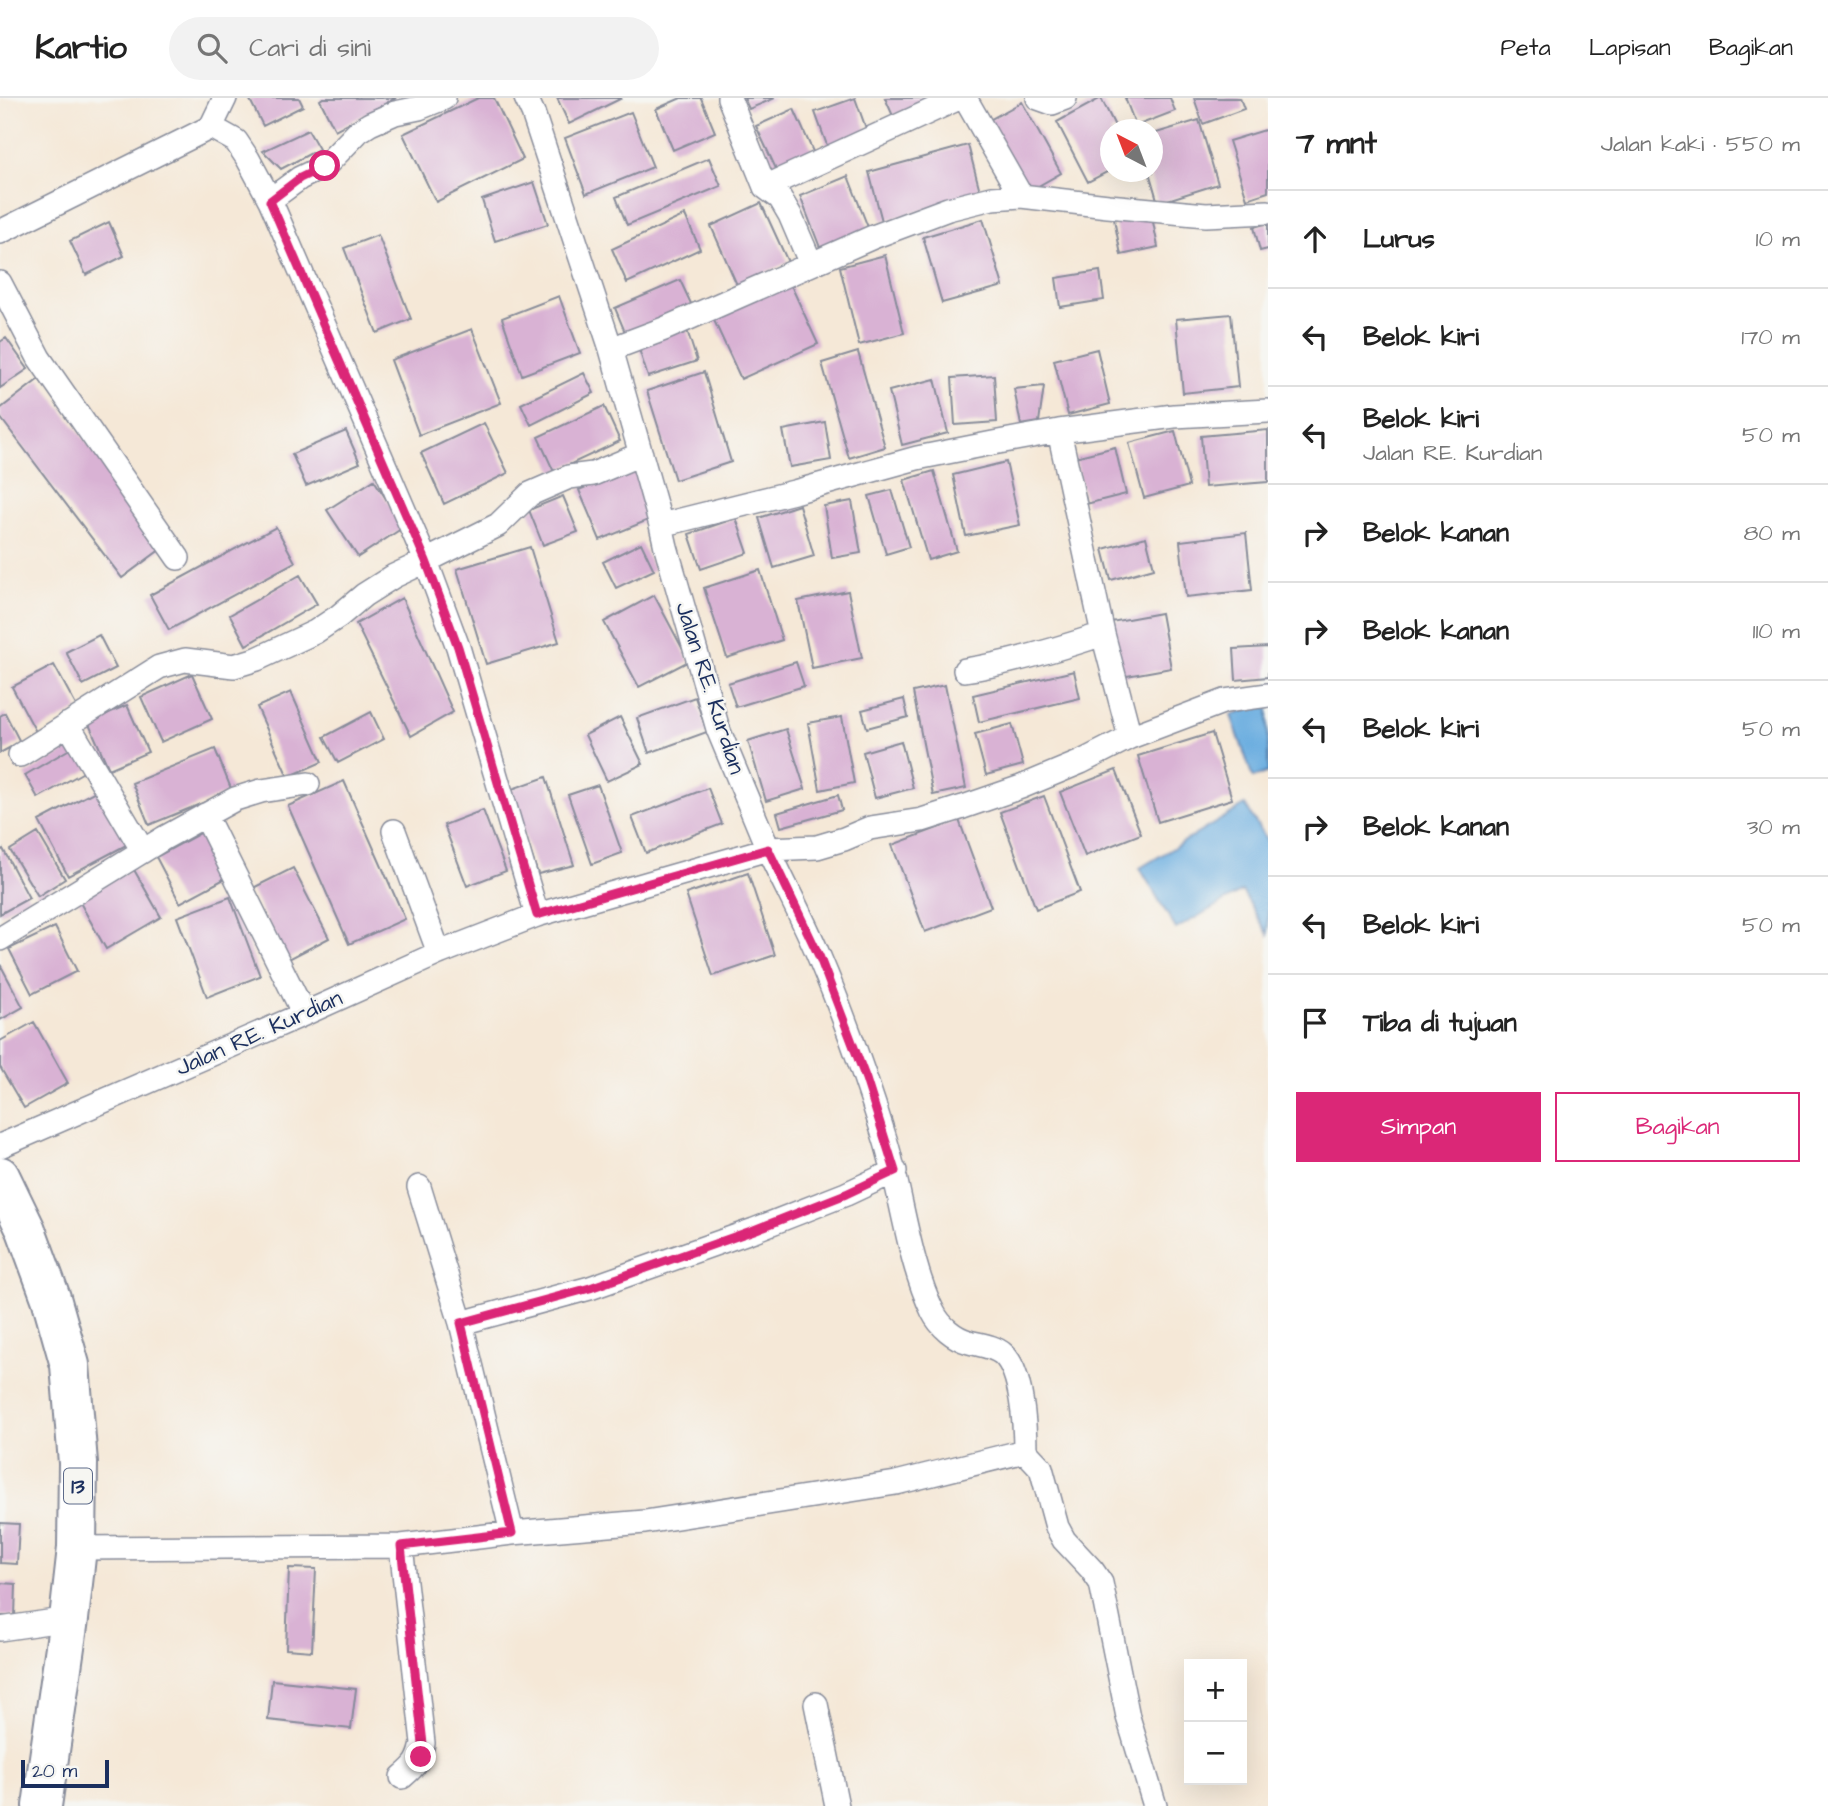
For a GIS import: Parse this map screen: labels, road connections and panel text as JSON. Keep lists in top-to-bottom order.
{
  "streets": {
    "highway": ["13"],
    "street": ["Jalan RE. Kurdian"]
  },
  "scale_bar": "20 m",
  "north": "top left",
  "page": {
    "header": "Kartio",
    "search": "Cari di sini",
    "nav": ["Peta", "Lapisan", "Bagikan"],
    "heading": ["7 mnt", "Jalan kaki · 550 m"],
    "list": [
      ["Lurus", "10 m"],
      ["Belok kiri", "170 m"],
      ["Belok kiri", "Jalan RE. Kurdian", "50 m"],
      ["Belok kanan", "80 m"],
      ["Belok kanan", "110 m"],
      ["Belok kiri", "50 m"],
      ["Belok kanan", "30 m"],
      ["Belok kiri", "50 m"],
      "Tiba di tujuan"
    ],
    "buttons": ["Simpan", "Bagikan"],
    "map_buttons": ["+", "−"],
    "scale": "20 m"
  }
}
